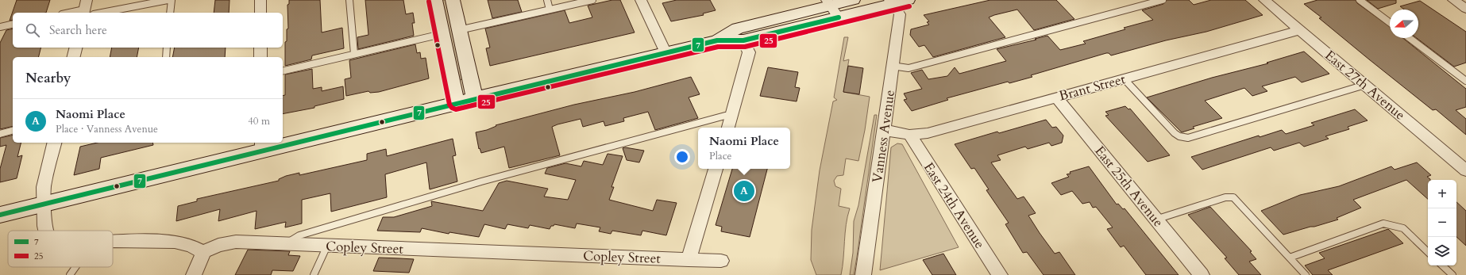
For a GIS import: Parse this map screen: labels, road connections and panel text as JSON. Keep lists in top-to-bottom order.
{
  "streets": {
    "street": [
      "East 27th Avenue",
      "Brant Street",
      "Vanness Avenue",
      "East 25th Avenue",
      "East 24th Avenue",
      "Copley Street"
    ]
  },
  "crossings": [
    ["East 27th Avenue", "Brant Street"],
    ["Brant Street", "Vanness Avenue"],
    ["Brant Street", "East 25th Avenue"],
    ["Brant Street", "East 24th Avenue"]
  ],
  "lines": ["transit line 25", "transit line 7"],
  "legend": ["7", "25"],
  "north": "left",
  "page": {
    "search": "Search here",
    "heading": "Nearby",
    "list": [
      {
        "mark": "A",
        "name": "Naomi Place",
        "note": "Place · Vanness Avenue",
        "value": "40 m"
      }
    ],
    "popup": ["Naomi Place", "Place"],
    "pins": "A",
    "map_buttons": ["+", "−"]
  }
}
